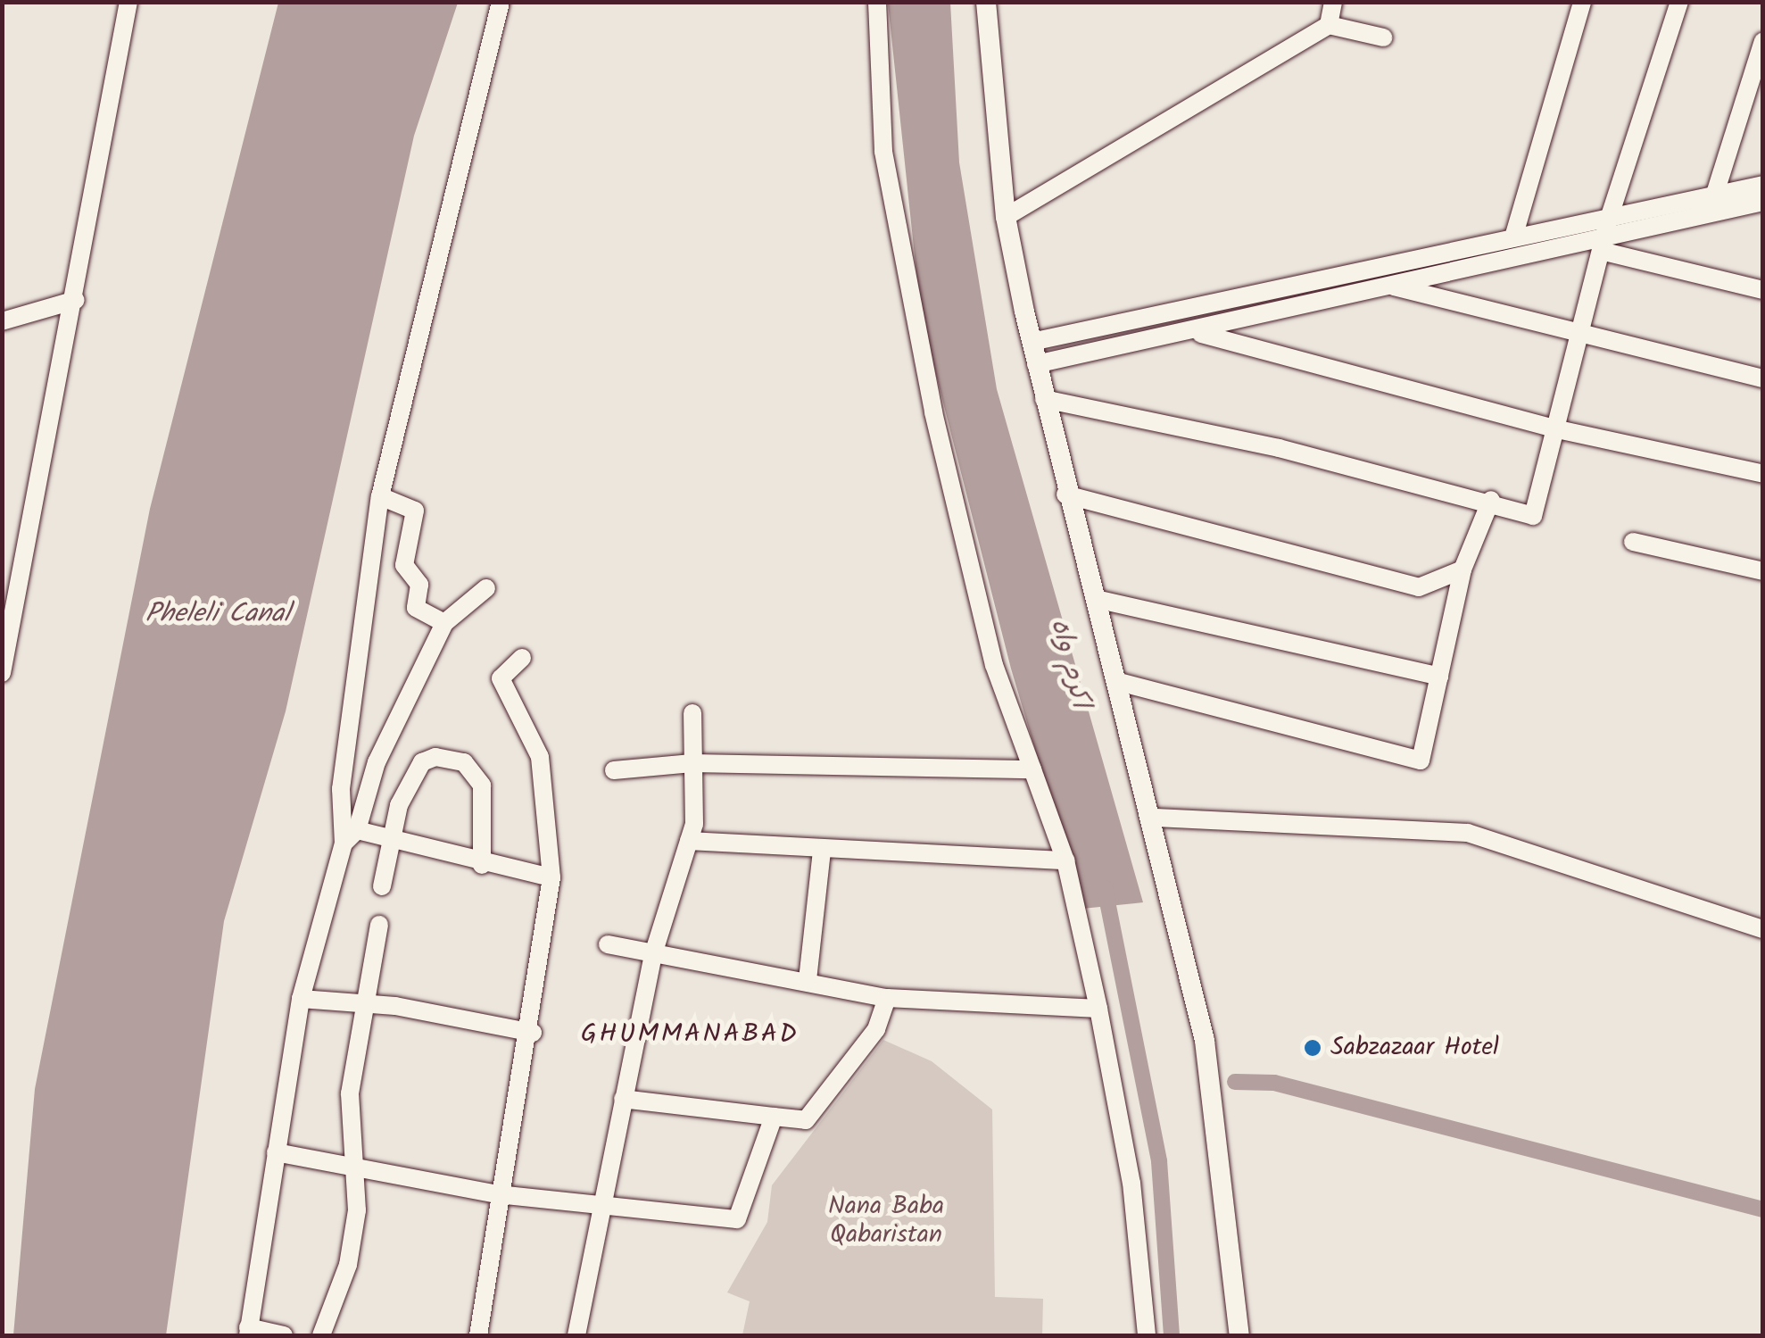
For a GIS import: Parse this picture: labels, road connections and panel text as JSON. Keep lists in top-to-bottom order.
{
  "districts": ["GHUMMANABAD"],
  "water": ["Pheleli Canal", "اکرم واہ"],
  "parks": ["Nana Baba Qabaristan"],
  "places": ["Sabzazaar Hotel"]
}
